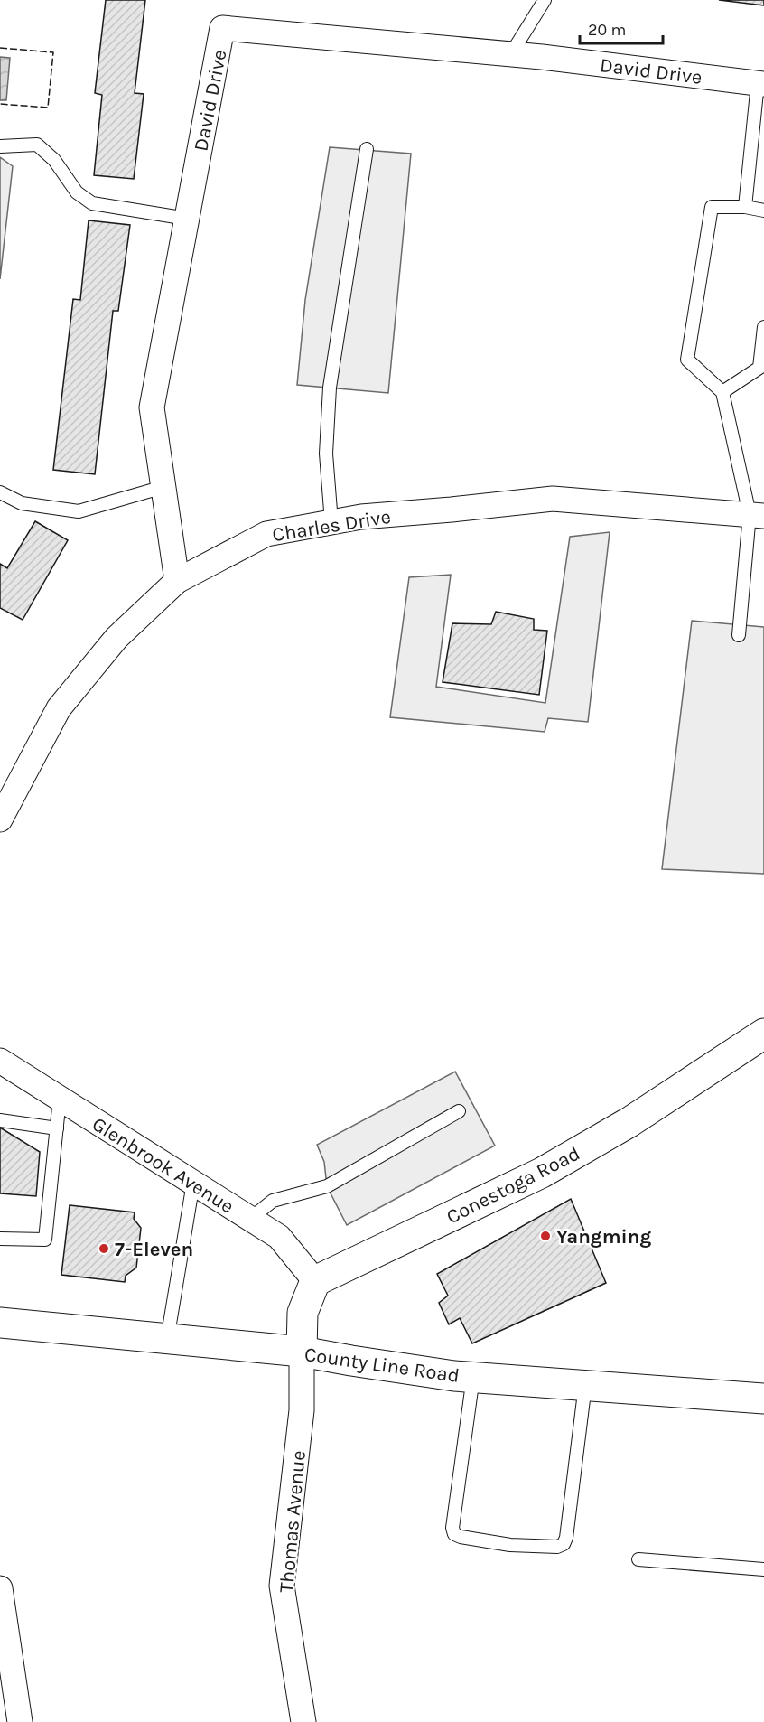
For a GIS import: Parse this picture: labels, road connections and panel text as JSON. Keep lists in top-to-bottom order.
{
  "streets": {
    "main road": ["Conestoga Road", "County Line Road"],
    "street": [
      "David Drive",
      "Charles Drive",
      "Glenbrook Avenue",
      "Thomas Avenue"
    ]
  },
  "crossings": [
    ["David Drive", "Charles Drive"],
    ["Glenbrook Avenue", "Conestoga Road"],
    ["County Line Road", "Thomas Avenue"]
  ],
  "places": ["Yangming", "7-Eleven"],
  "scale_bar": "20 m"
}
